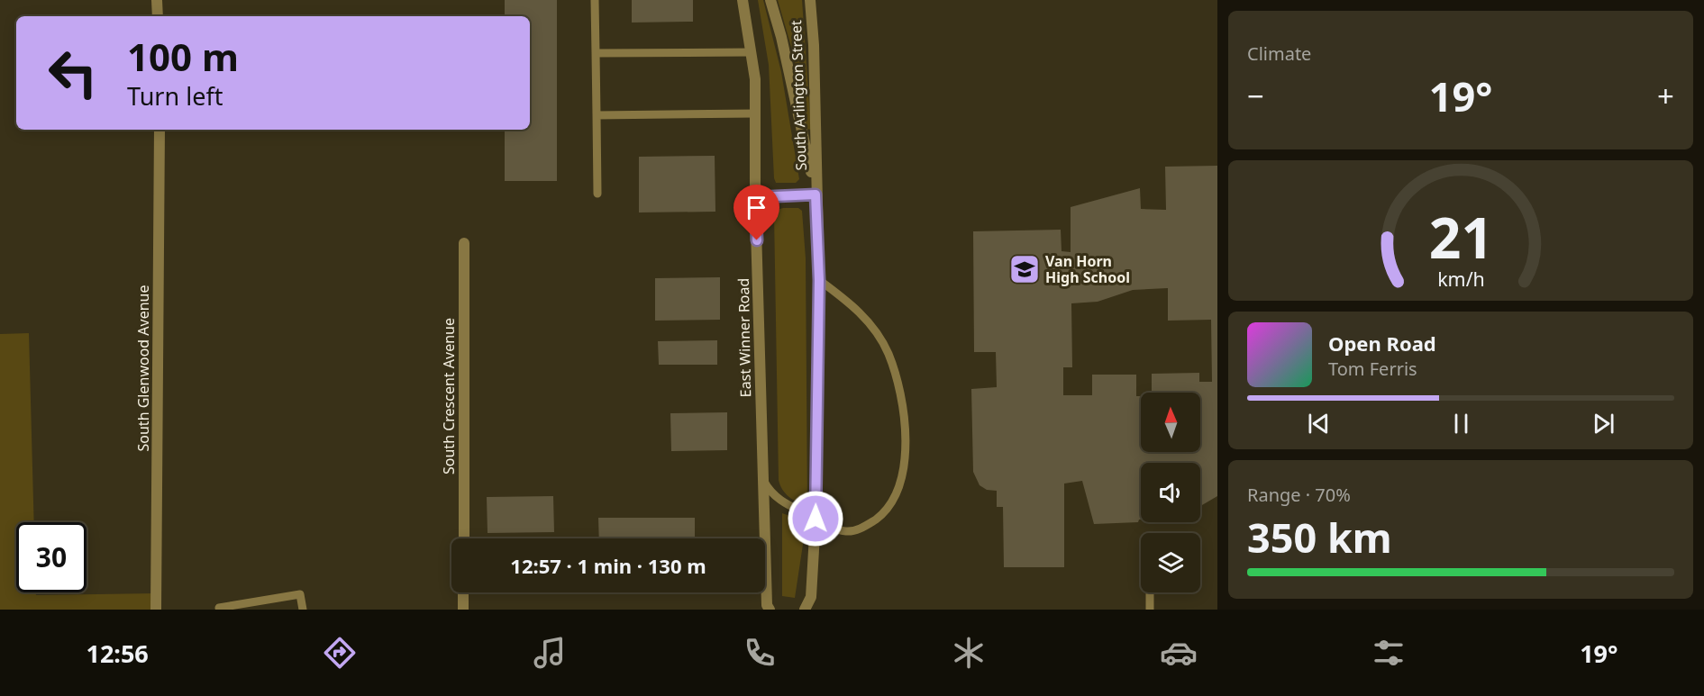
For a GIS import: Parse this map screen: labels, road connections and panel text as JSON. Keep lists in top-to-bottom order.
{
  "streets": {
    "street": [
      "South Arlington Street",
      "East Winner Road",
      "South Glenwood Avenue",
      "South Crescent Avenue"
    ]
  },
  "places": {
    "school or university": ["Van Horn High School"]
  },
  "north": "top",
  "page": {
    "tile": [
      "Climate",
      ["Range · 70%", "350 km"]
    ],
    "turn": ["100 m", "Turn left"],
    "heat": ["−", "19°", "+"],
    "song": ["Open Road", "Tom Ferris"],
    "limit": "30",
    "trip": "12:57 · 1 min · 130 m",
    "tabs": ["12:56", "19°"],
    "gauge": ["21", "km/h"]
  }
}
